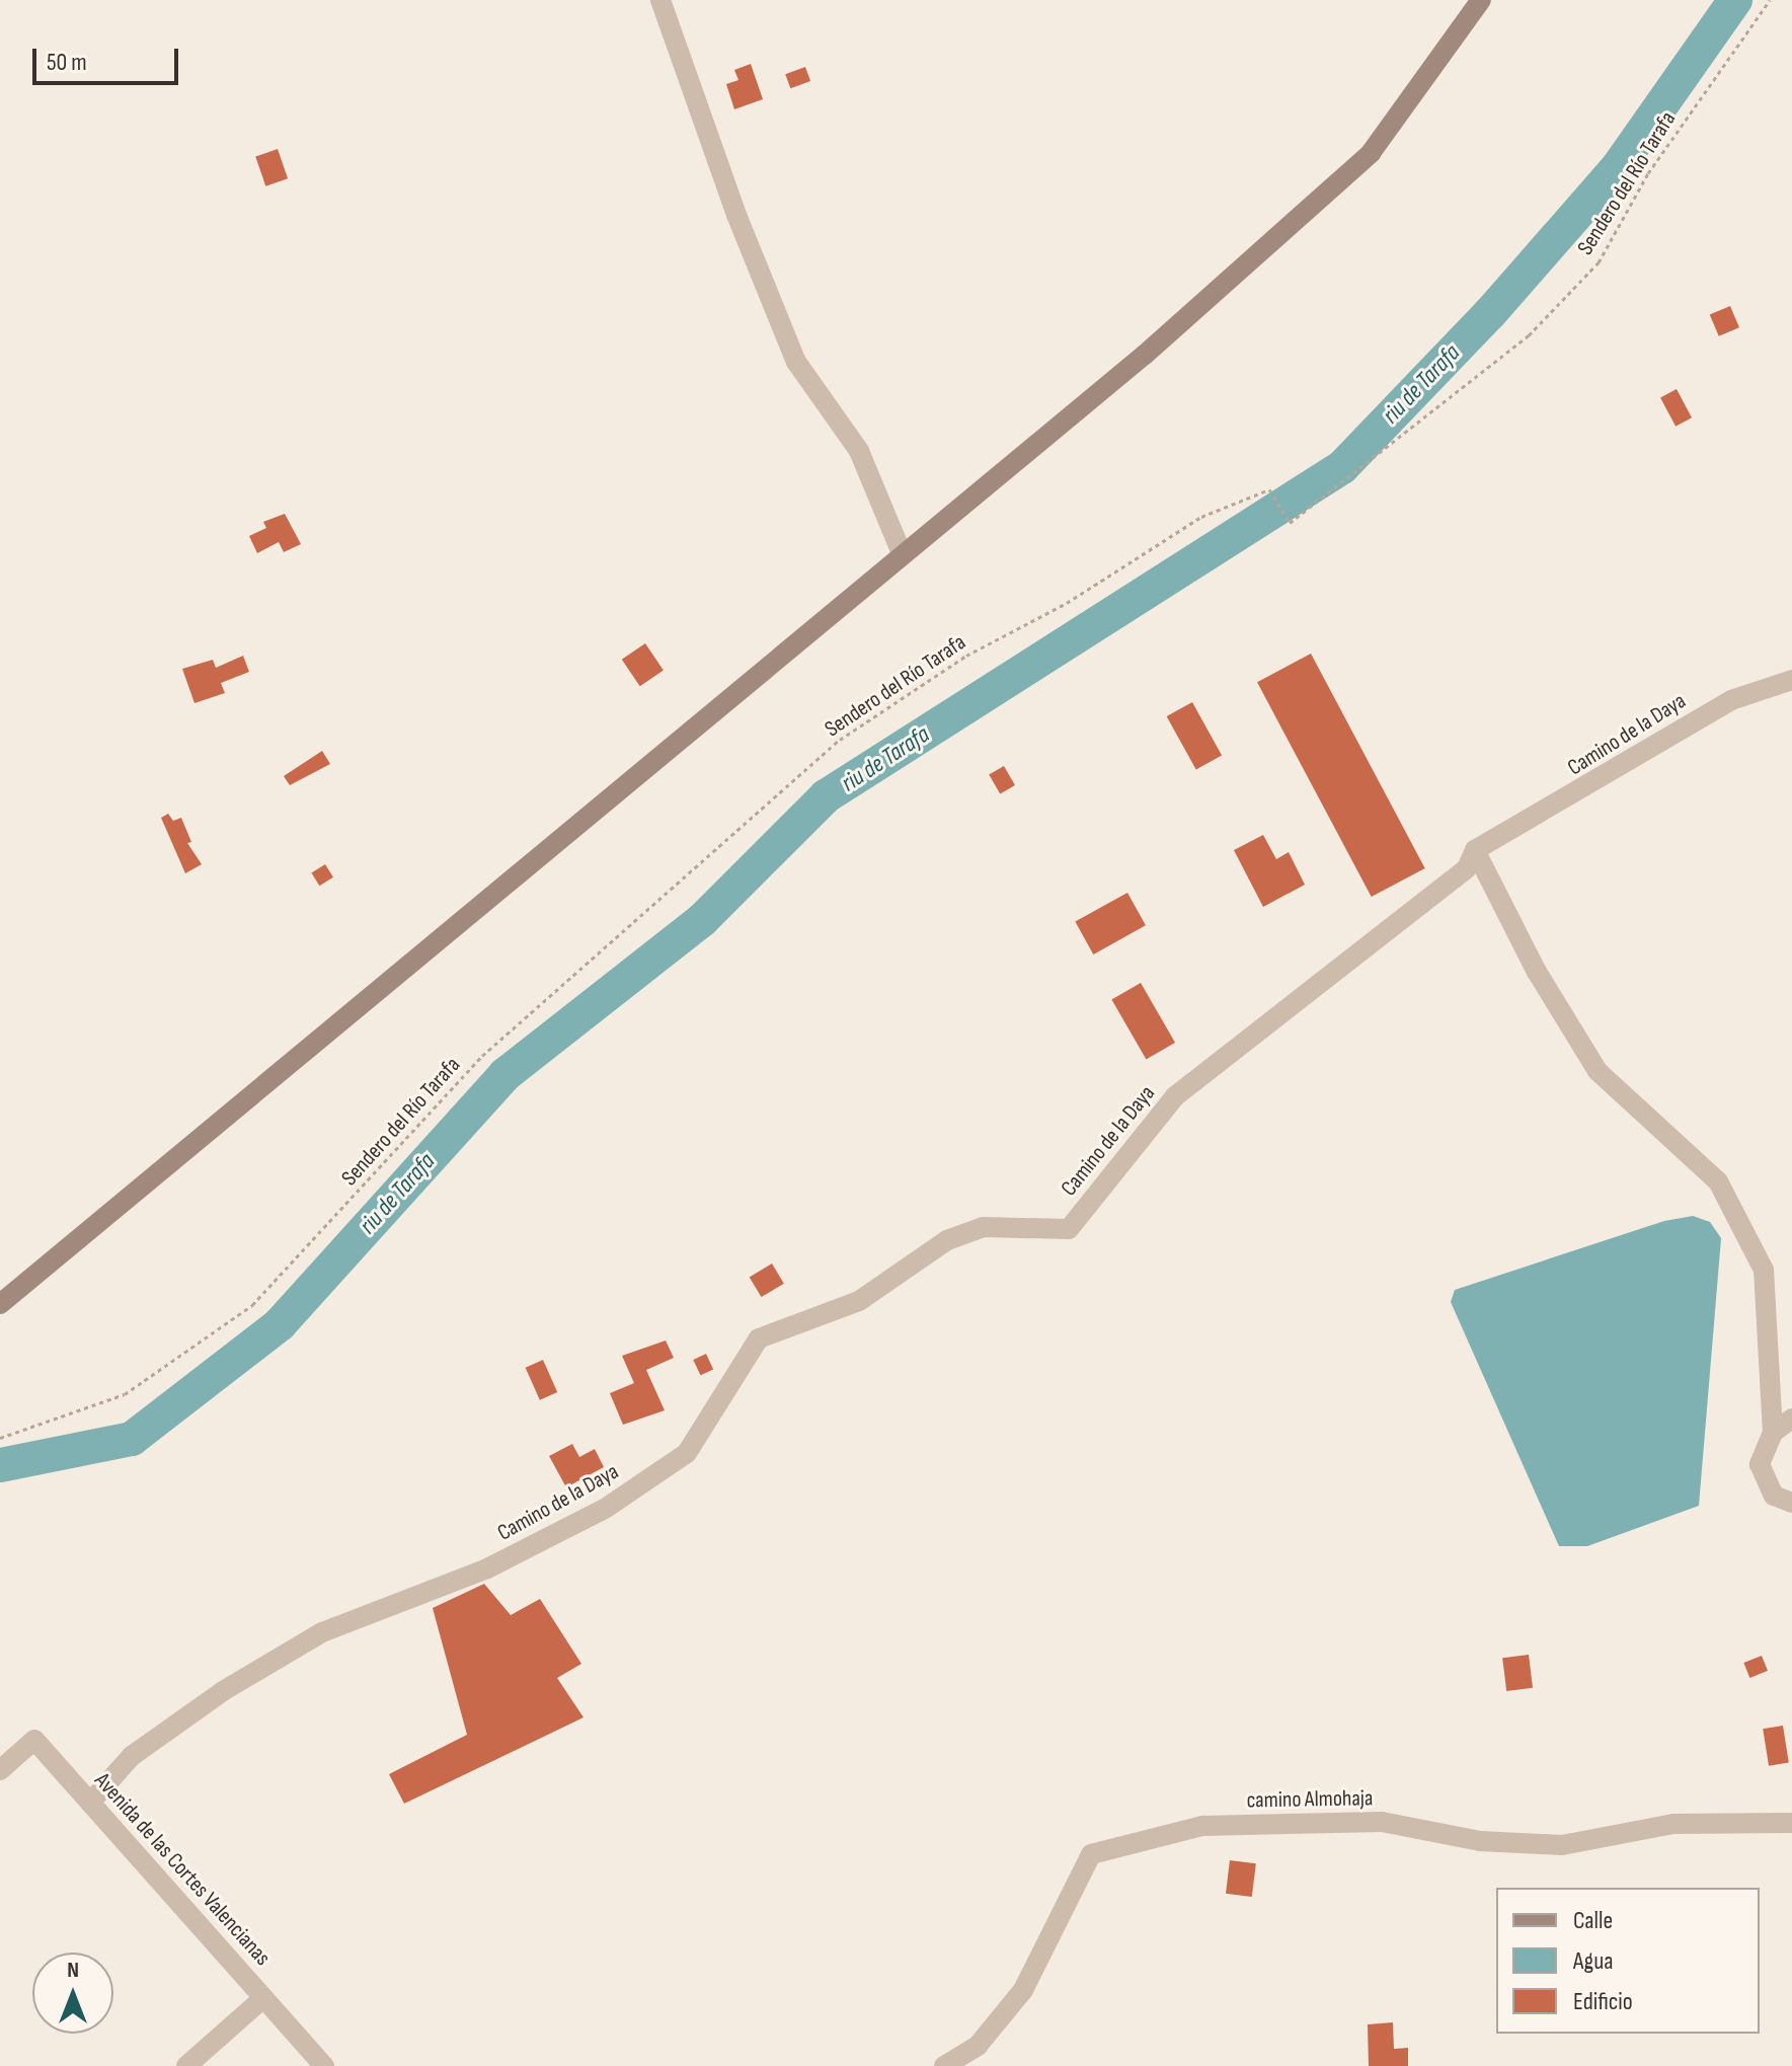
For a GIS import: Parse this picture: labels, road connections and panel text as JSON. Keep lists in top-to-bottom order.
{
  "streets": {
    "street": ["Camino de la Daya", "camino Almohaja", "Avenida de las Cortes Valencianas"],
    "path": ["Sendero del Río Tarafa"]
  },
  "crossings": [
    ["Camino de la Daya", "Avenida de las Cortes Valencianas"]
  ],
  "water": ["riu de Tarafa"],
  "legend": ["Calle", "Agua", "Edificio"],
  "scale_bar": "50 m",
  "north": "top"
}
